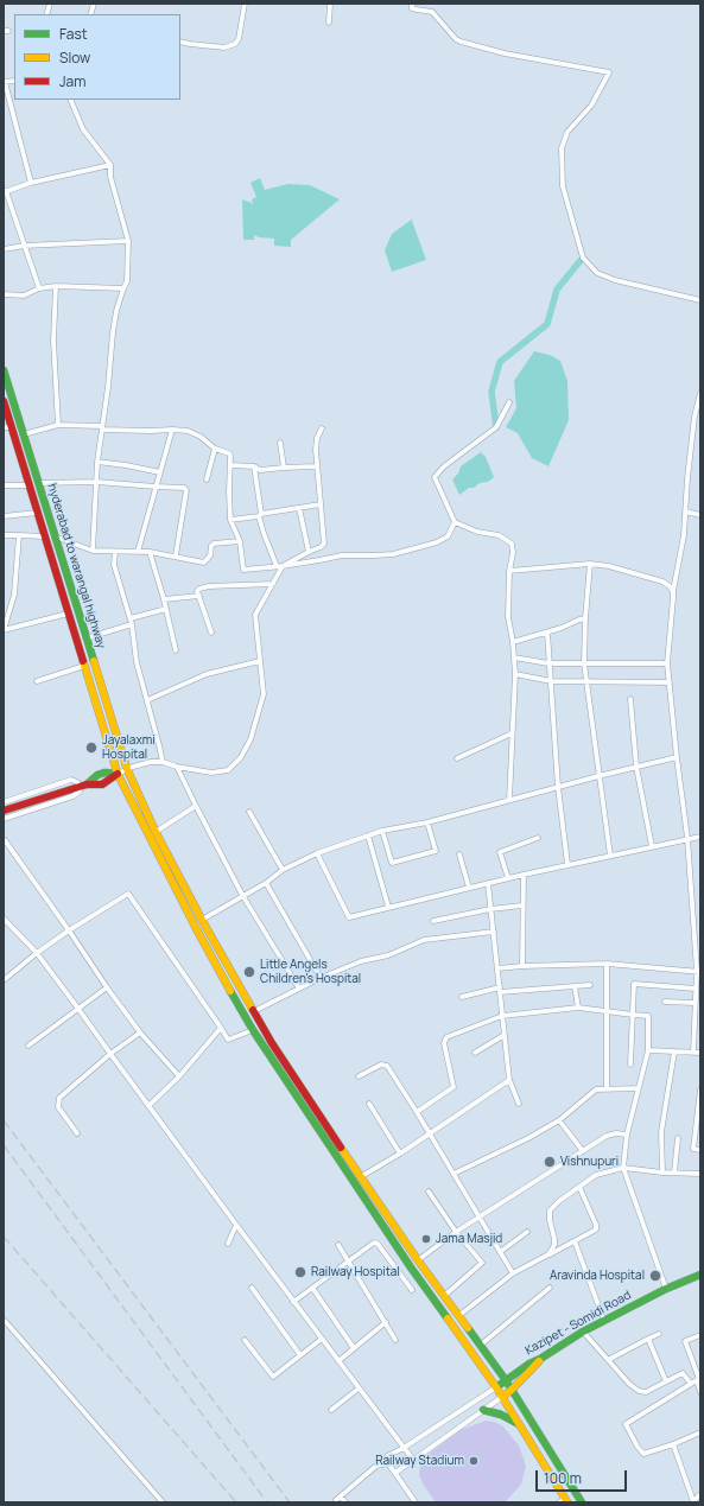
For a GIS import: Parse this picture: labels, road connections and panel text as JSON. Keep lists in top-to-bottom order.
{
  "streets": {
    "main road": ["hyderabad to warangal highway", "Kazipet - Somidi Road"]
  },
  "crossings": [
    ["hyderabad to warangal highway", "Kazipet - Somidi Road"]
  ],
  "places": [
    "Jayalaxmi Hospital",
    "Little Angels Children's Hospital",
    "Vishnupuri",
    "Jama Masjid",
    "Railway Hospital",
    "Aravinda Hospital",
    "Railway Stadium"
  ],
  "legend": ["Fast", "Slow", "Jam"],
  "scale_bar": "100 m"
}
